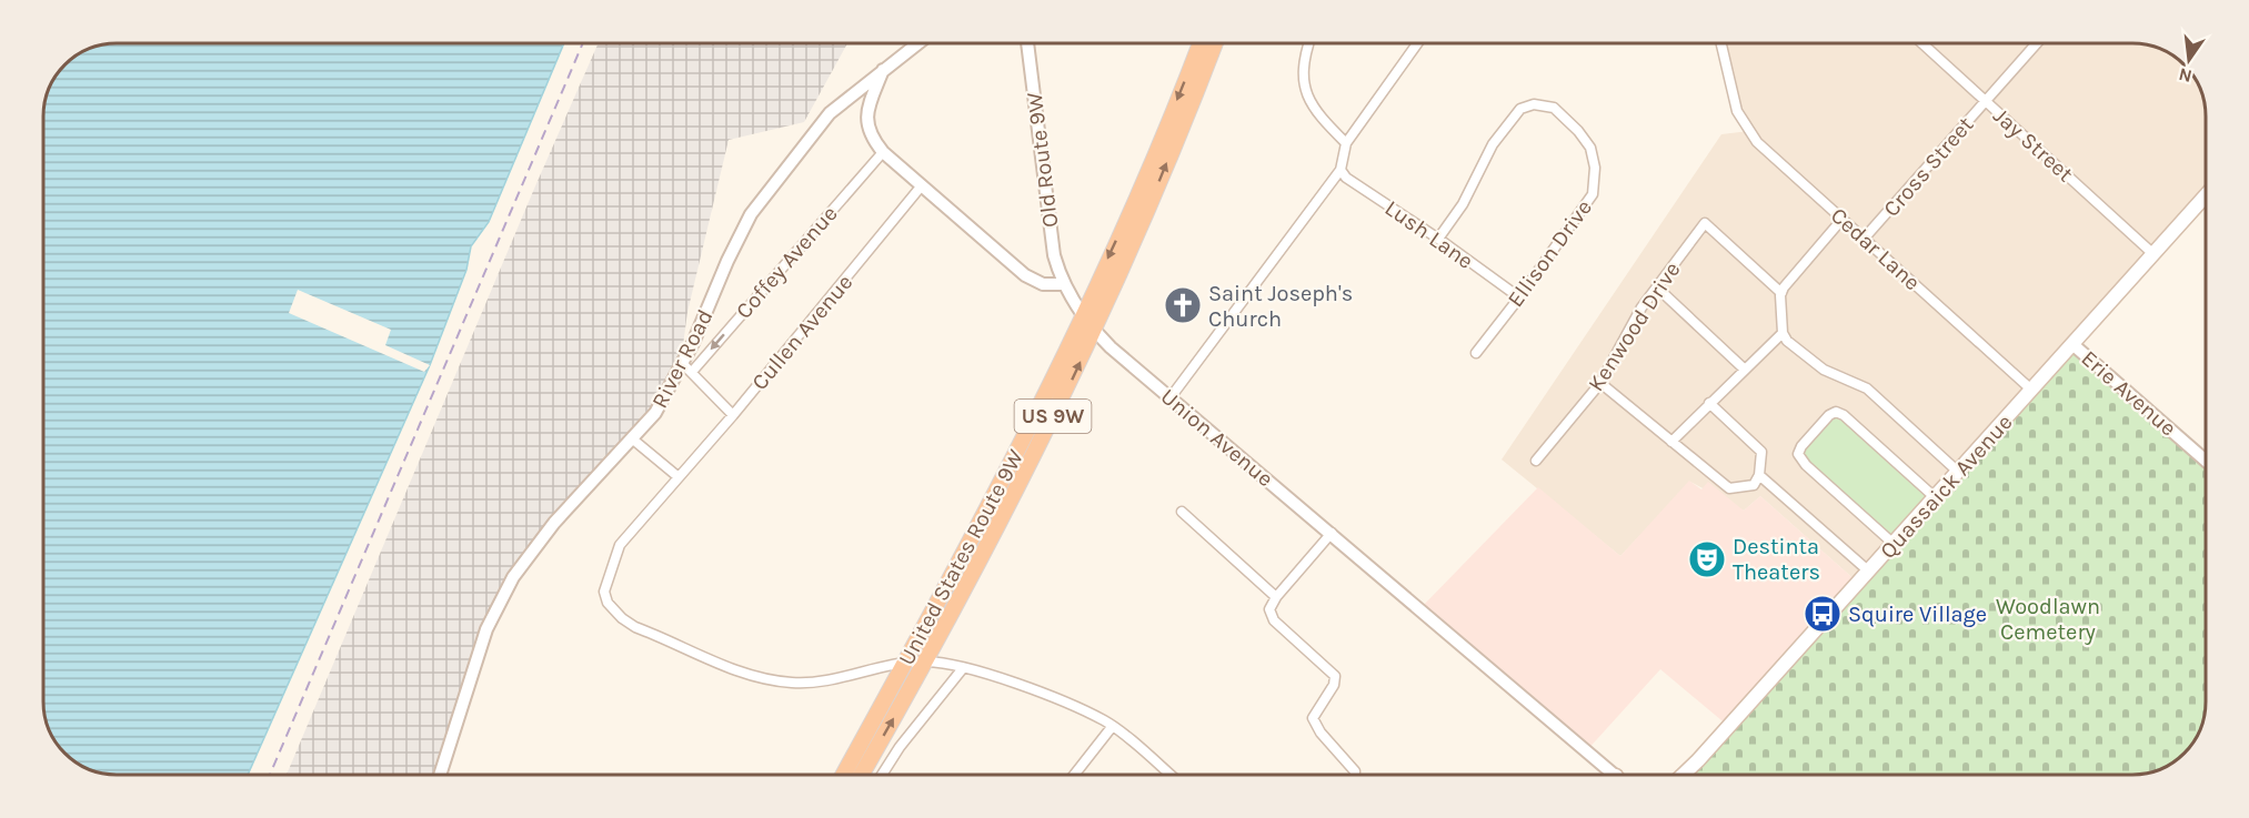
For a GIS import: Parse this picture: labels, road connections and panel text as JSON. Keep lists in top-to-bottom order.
{
  "streets": {
    "highway": ["US 9W", "United States Route 9W"],
    "main road": ["Quassaick Avenue"],
    "street": [
      "Jay Street",
      "Old Route 9W",
      "Cross Street",
      "Lush Lane",
      "Cedar Lane",
      "Ellison Drive",
      "Coffey Avenue",
      "Kenwood Drive",
      "Cullen Avenue",
      "River Road",
      "Erie Avenue",
      "Union Avenue"
    ]
  },
  "crossings": [
    ["Jay Street", "Cross Street"],
    ["Jay Street", "Quassaick Avenue"],
    ["Old Route 9W", "Union Avenue"],
    ["Cross Street", "Cedar Lane"],
    ["Lush Lane", "Ellison Drive"],
    ["Cedar Lane", "Quassaick Avenue"],
    ["Cullen Avenue", "United States Route 9W"],
    ["Erie Avenue", "Quassaick Avenue"],
    ["Union Avenue", "United States Route 9W"]
  ],
  "one_way": ["Coffey Avenue"],
  "parks": ["Woodlawn Cemetery"],
  "places": {
    "church": ["Saint Joseph's Church"],
    "theatre": ["Destinta Theaters"],
    "bus stop": ["Squire Village"]
  },
  "north": "bottom"
}
